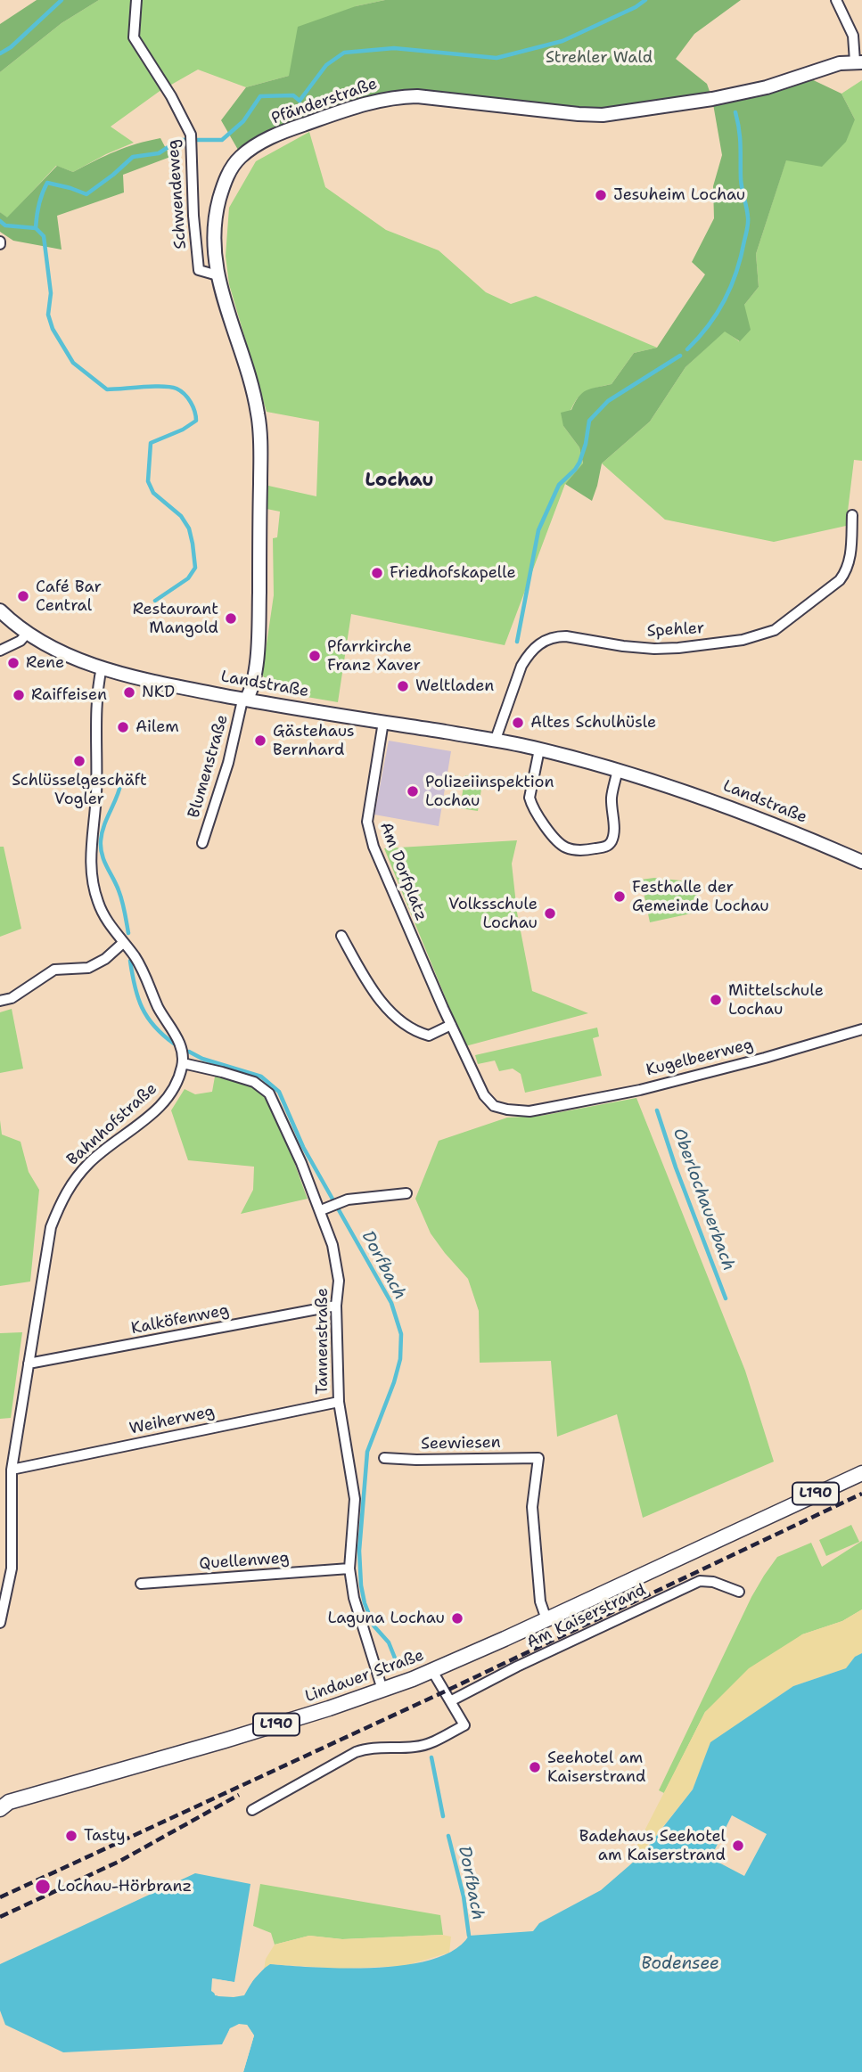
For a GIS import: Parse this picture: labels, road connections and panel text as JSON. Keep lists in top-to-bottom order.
{
  "streets": {
    "main road": ["L190", "Lindauer Straße"],
    "street": [
      "Pfänderstraße",
      "Schwendeweg",
      "Spehler",
      "Landstraße",
      "Blumenstraße",
      "Am Dorfplatz",
      "Kugelbeerweg",
      "Bahnhofstraße",
      "Kalköfenweg",
      "Tannenstraße",
      "Weiherweg",
      "Seewiesen",
      "Quellenweg",
      "Am Kaiserstrand"
    ]
  },
  "crossings": [
    ["Pfänderstraße", "Schwendeweg"],
    ["Pfänderstraße", "Landstraße"],
    ["Pfänderstraße", "Blumenstraße"],
    ["Spehler", "Landstraße"],
    ["Landstraße", "Blumenstraße"],
    ["Landstraße", "Am Dorfplatz"],
    ["Am Dorfplatz", "Kugelbeerweg"],
    ["Bahnhofstraße", "Kalköfenweg"],
    ["Bahnhofstraße", "Tannenstraße"],
    ["Bahnhofstraße", "Weiherweg"],
    ["Kalköfenweg", "Tannenstraße"],
    ["Tannenstraße", "Weiherweg"],
    ["Tannenstraße", "Quellenweg"],
    ["Tannenstraße", "Lindauer Straße"],
    ["Seewiesen", "Lindauer Straße"]
  ],
  "districts": ["Lochau"],
  "water": ["Oberlochauerbach", "Dorfbach", "Bodensee"],
  "parks": ["Strehler Wald"],
  "places": [
    "Jesuheim Lochau",
    "Friedhofskapelle",
    "Café Bar Central",
    "Restaurant Mangold",
    "Pfarrkirche Franz Xaver",
    "Rene",
    "Weltladen",
    "NKD",
    "Raiffeisen",
    "Altes Schulhüsle",
    "Ailem",
    "Gästehaus Bernhard",
    "Schlüsselgeschäft Vogler",
    "Polizeiinspektion Lochau",
    "Festhalle der Gemeinde Lochau",
    "Volksschule Lochau",
    "Mittelschule Lochau",
    "Laguna Lochau",
    "Seehotel am Kaiserstrand",
    "Tasty",
    "Badehaus Seehotel am Kaiserstrand",
    "Lochau-Hörbranz"
  ]
}
